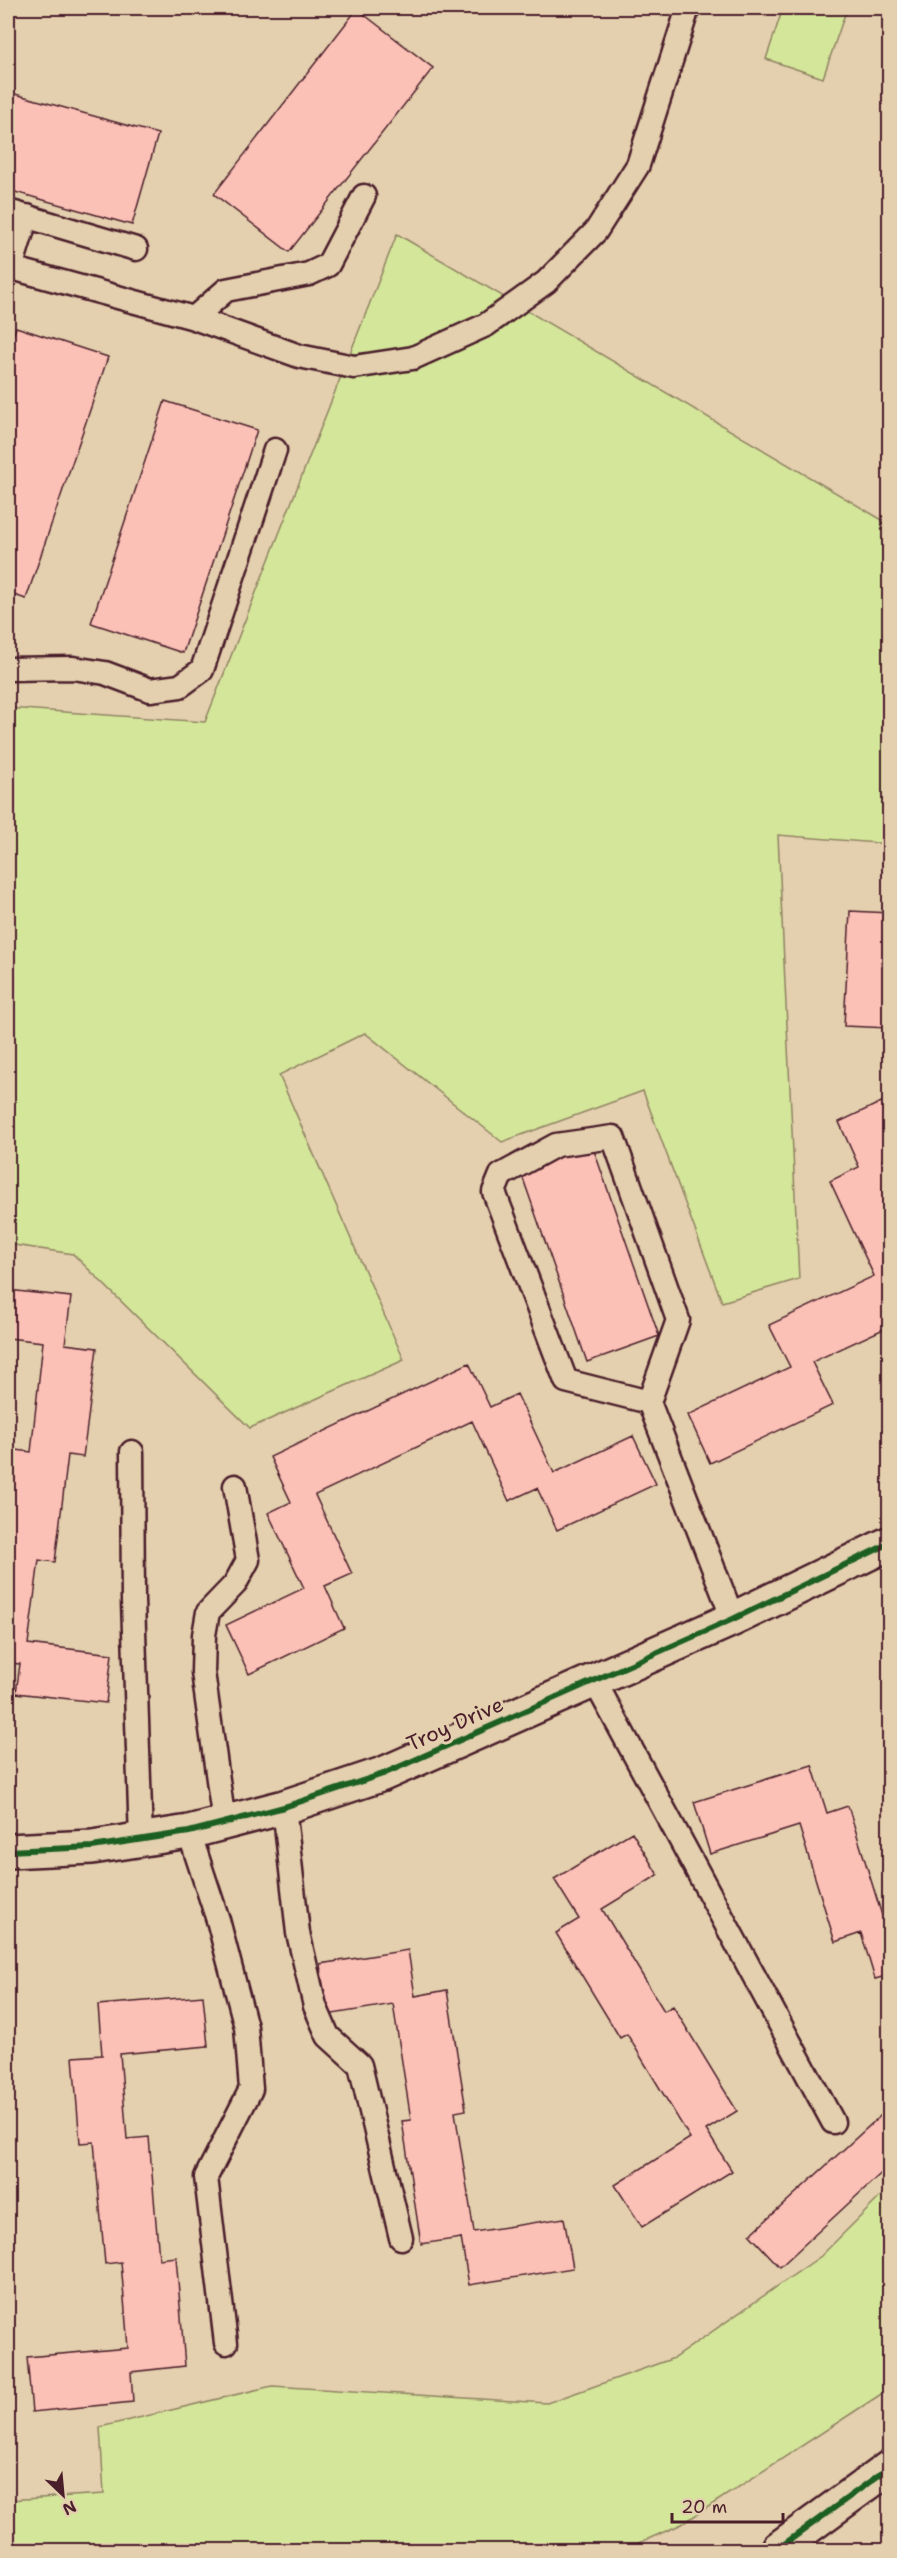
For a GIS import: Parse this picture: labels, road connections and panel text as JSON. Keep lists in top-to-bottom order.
{
  "streets": {
    "street": ["Troy Drive"]
  },
  "scale_bar": "20 m",
  "north": "bottom right"
}
